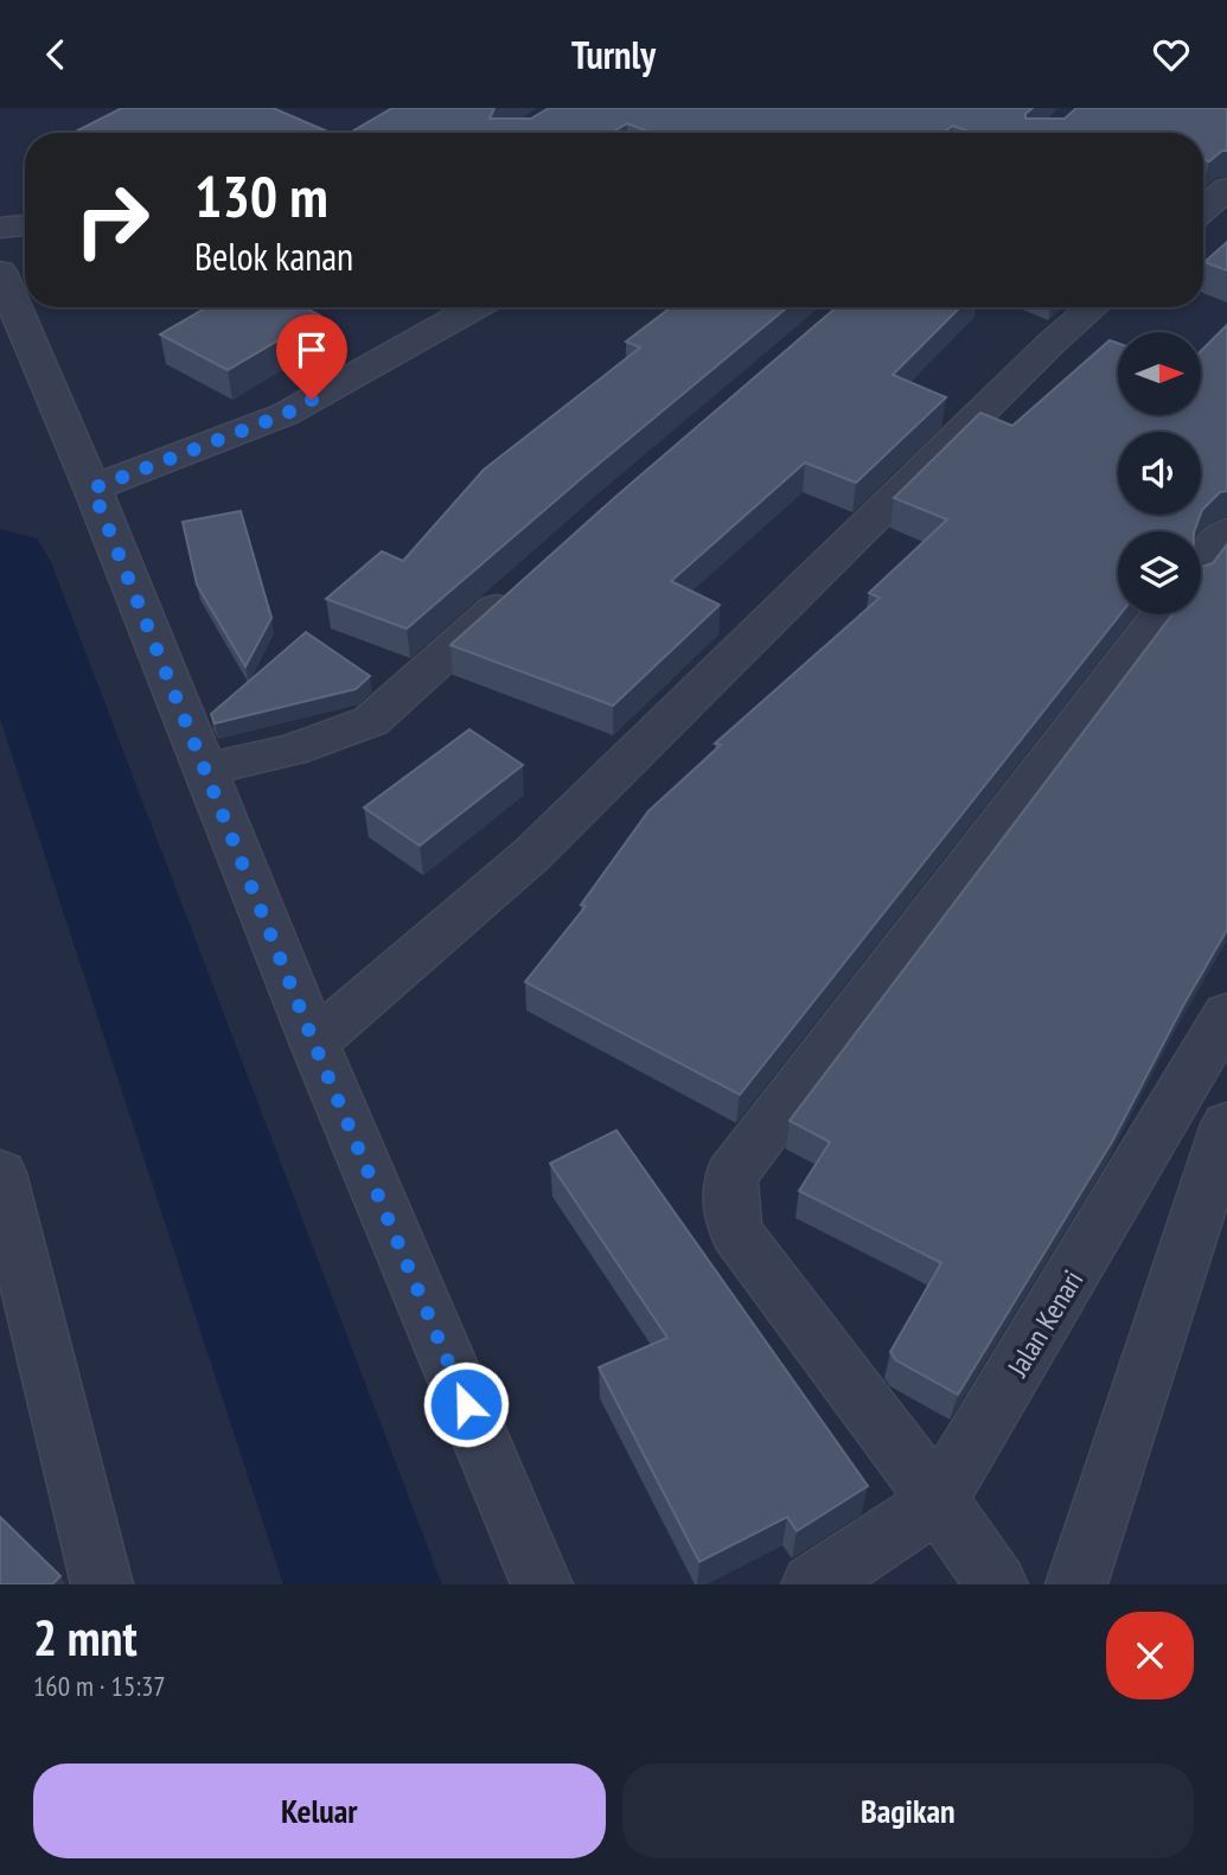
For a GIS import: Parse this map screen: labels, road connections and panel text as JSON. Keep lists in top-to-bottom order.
{
  "streets": {
    "street": ["Jalan Kenari"]
  },
  "north": "right",
  "page": {
    "header": "Turnly",
    "turn": ["130 m", "Belok kanan"],
    "heading": ["2 mnt", "160 m · 15:37"],
    "buttons": ["Keluar", "Bagikan"]
  }
}
